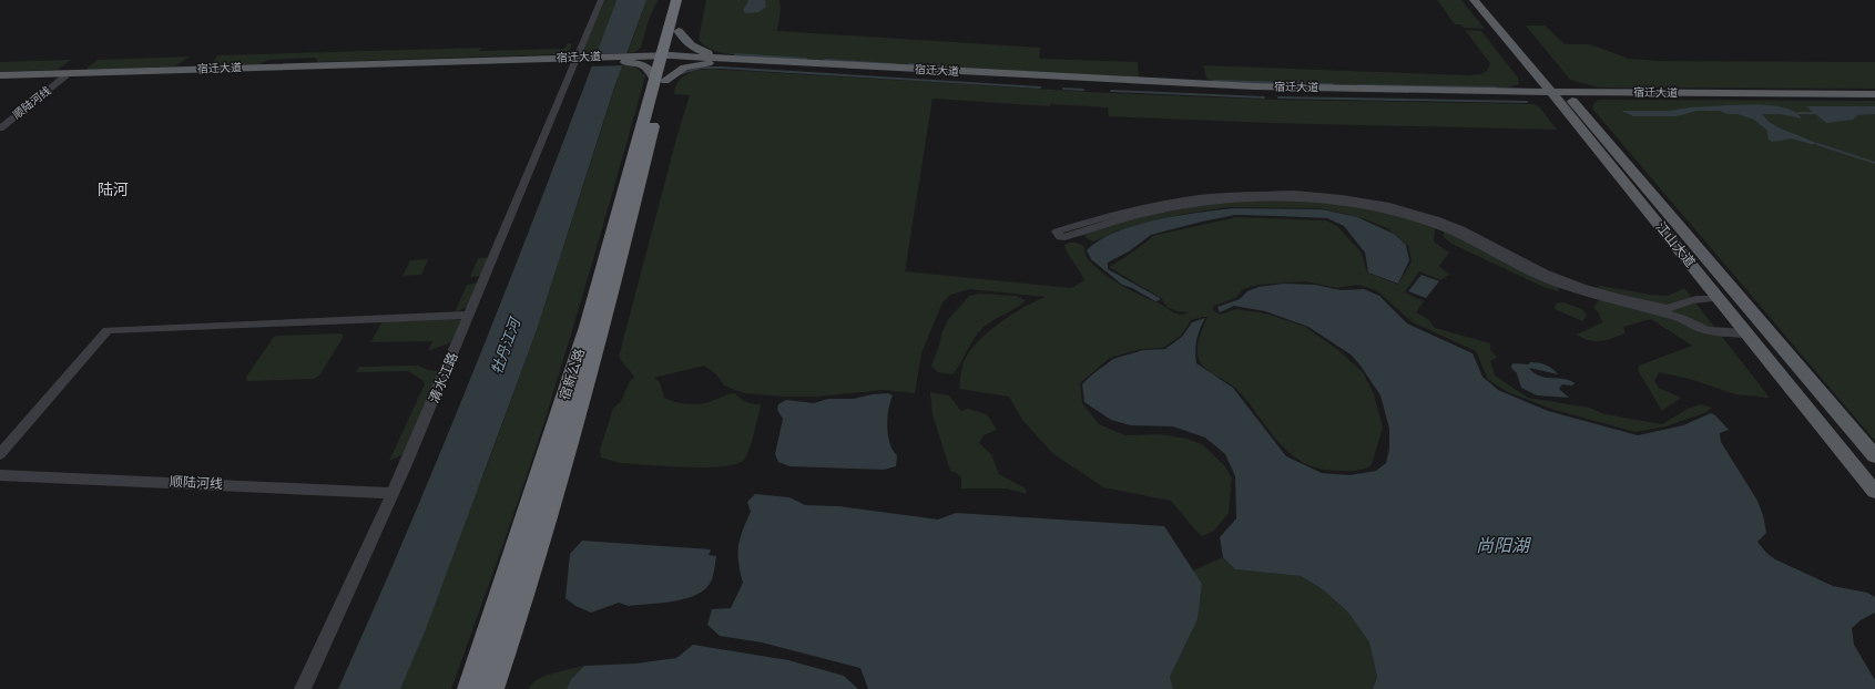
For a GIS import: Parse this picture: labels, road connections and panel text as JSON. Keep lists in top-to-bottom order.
{
  "streets": {
    "highway": ["宿新公路"],
    "main road": ["宿迁大道", "江山大道"],
    "street": ["顺陆河线", "清水江路"]
  },
  "crossings": [
    ["宿迁大道", "顺陆河线"],
    ["宿迁大道", "江山大道"],
    ["宿迁大道", "宿新公路"],
    ["宿迁大道", "清水江路"],
    ["顺陆河线", "清水江路"]
  ],
  "districts": ["陆河"],
  "water": ["牡丹江河", "尚阳湖"]
}
